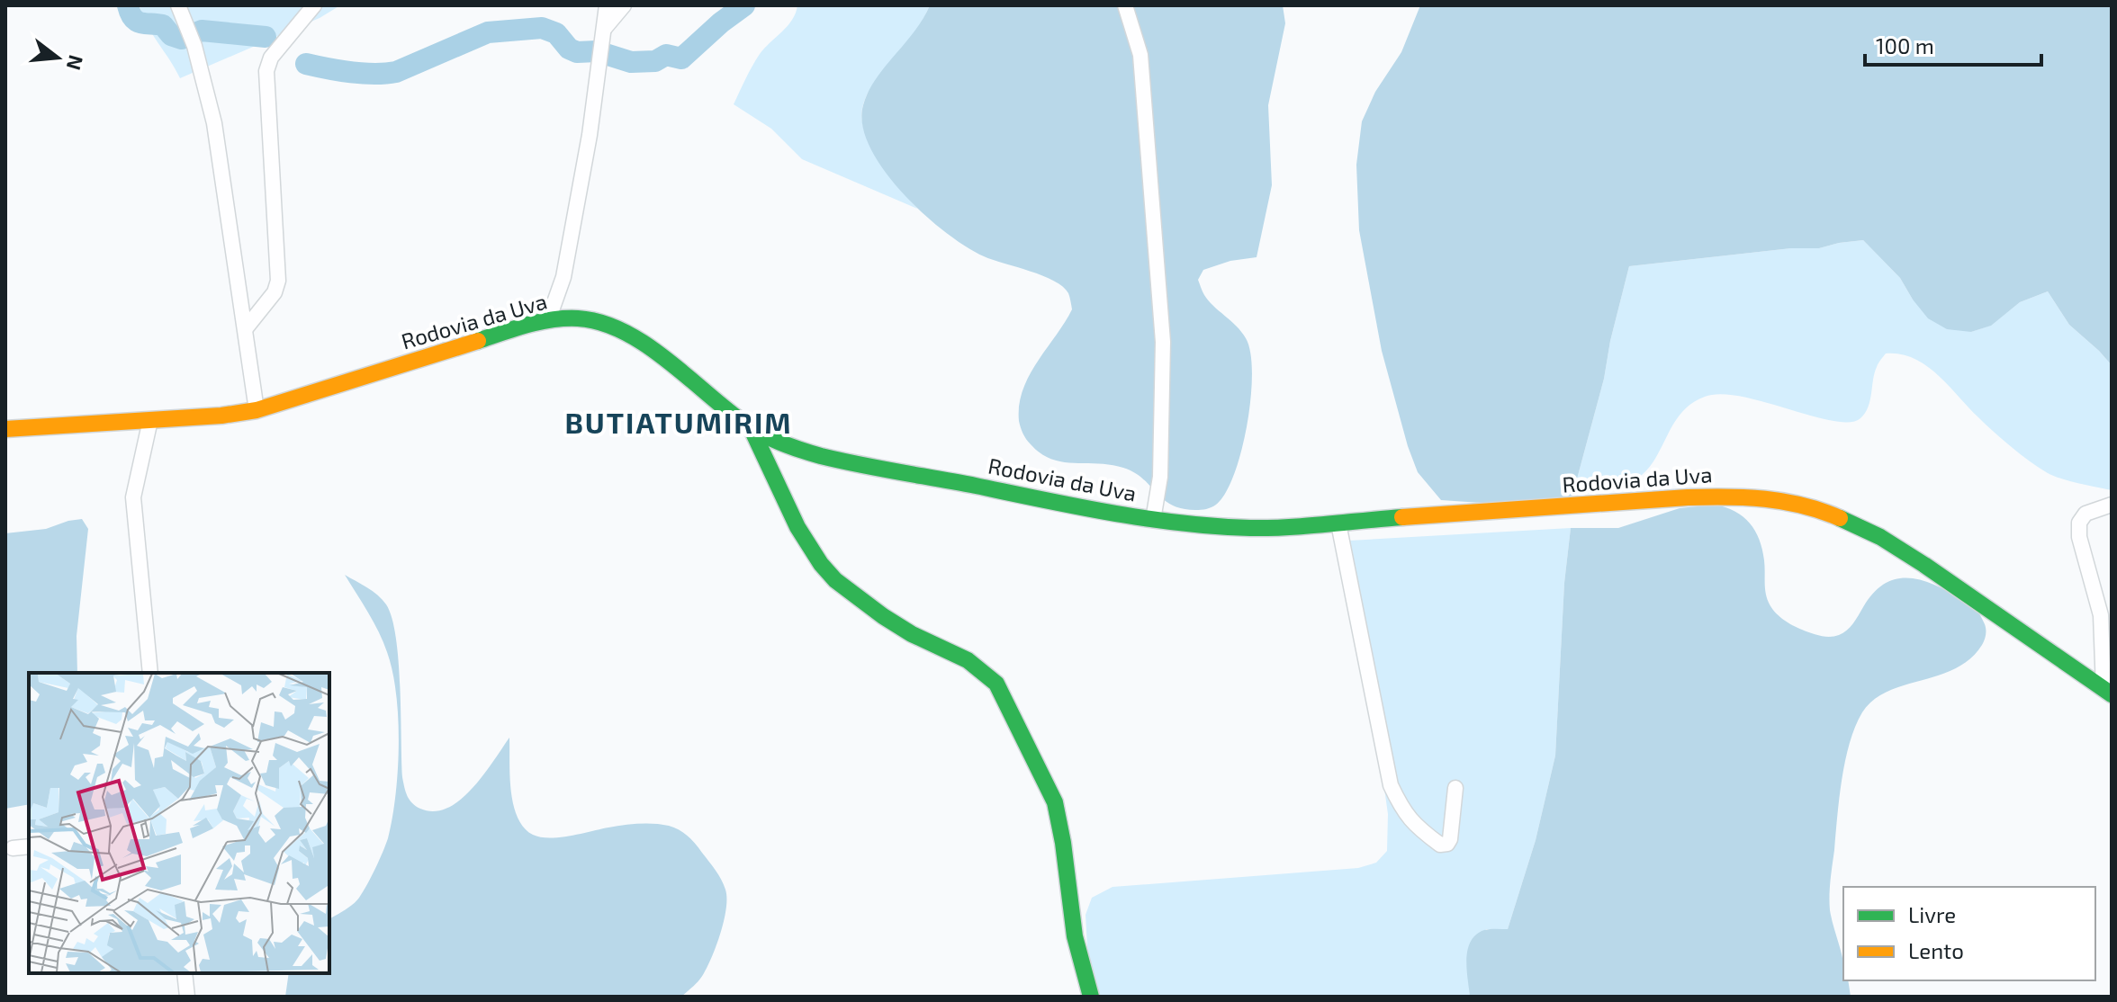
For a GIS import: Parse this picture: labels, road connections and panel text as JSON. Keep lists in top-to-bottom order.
{
  "streets": {
    "street": ["Rodovia da Uva"]
  },
  "districts": ["BUTIATUMIRIM"],
  "legend": ["Livre", "Lento"],
  "scale_bar": "100 m",
  "north": "right"
}
